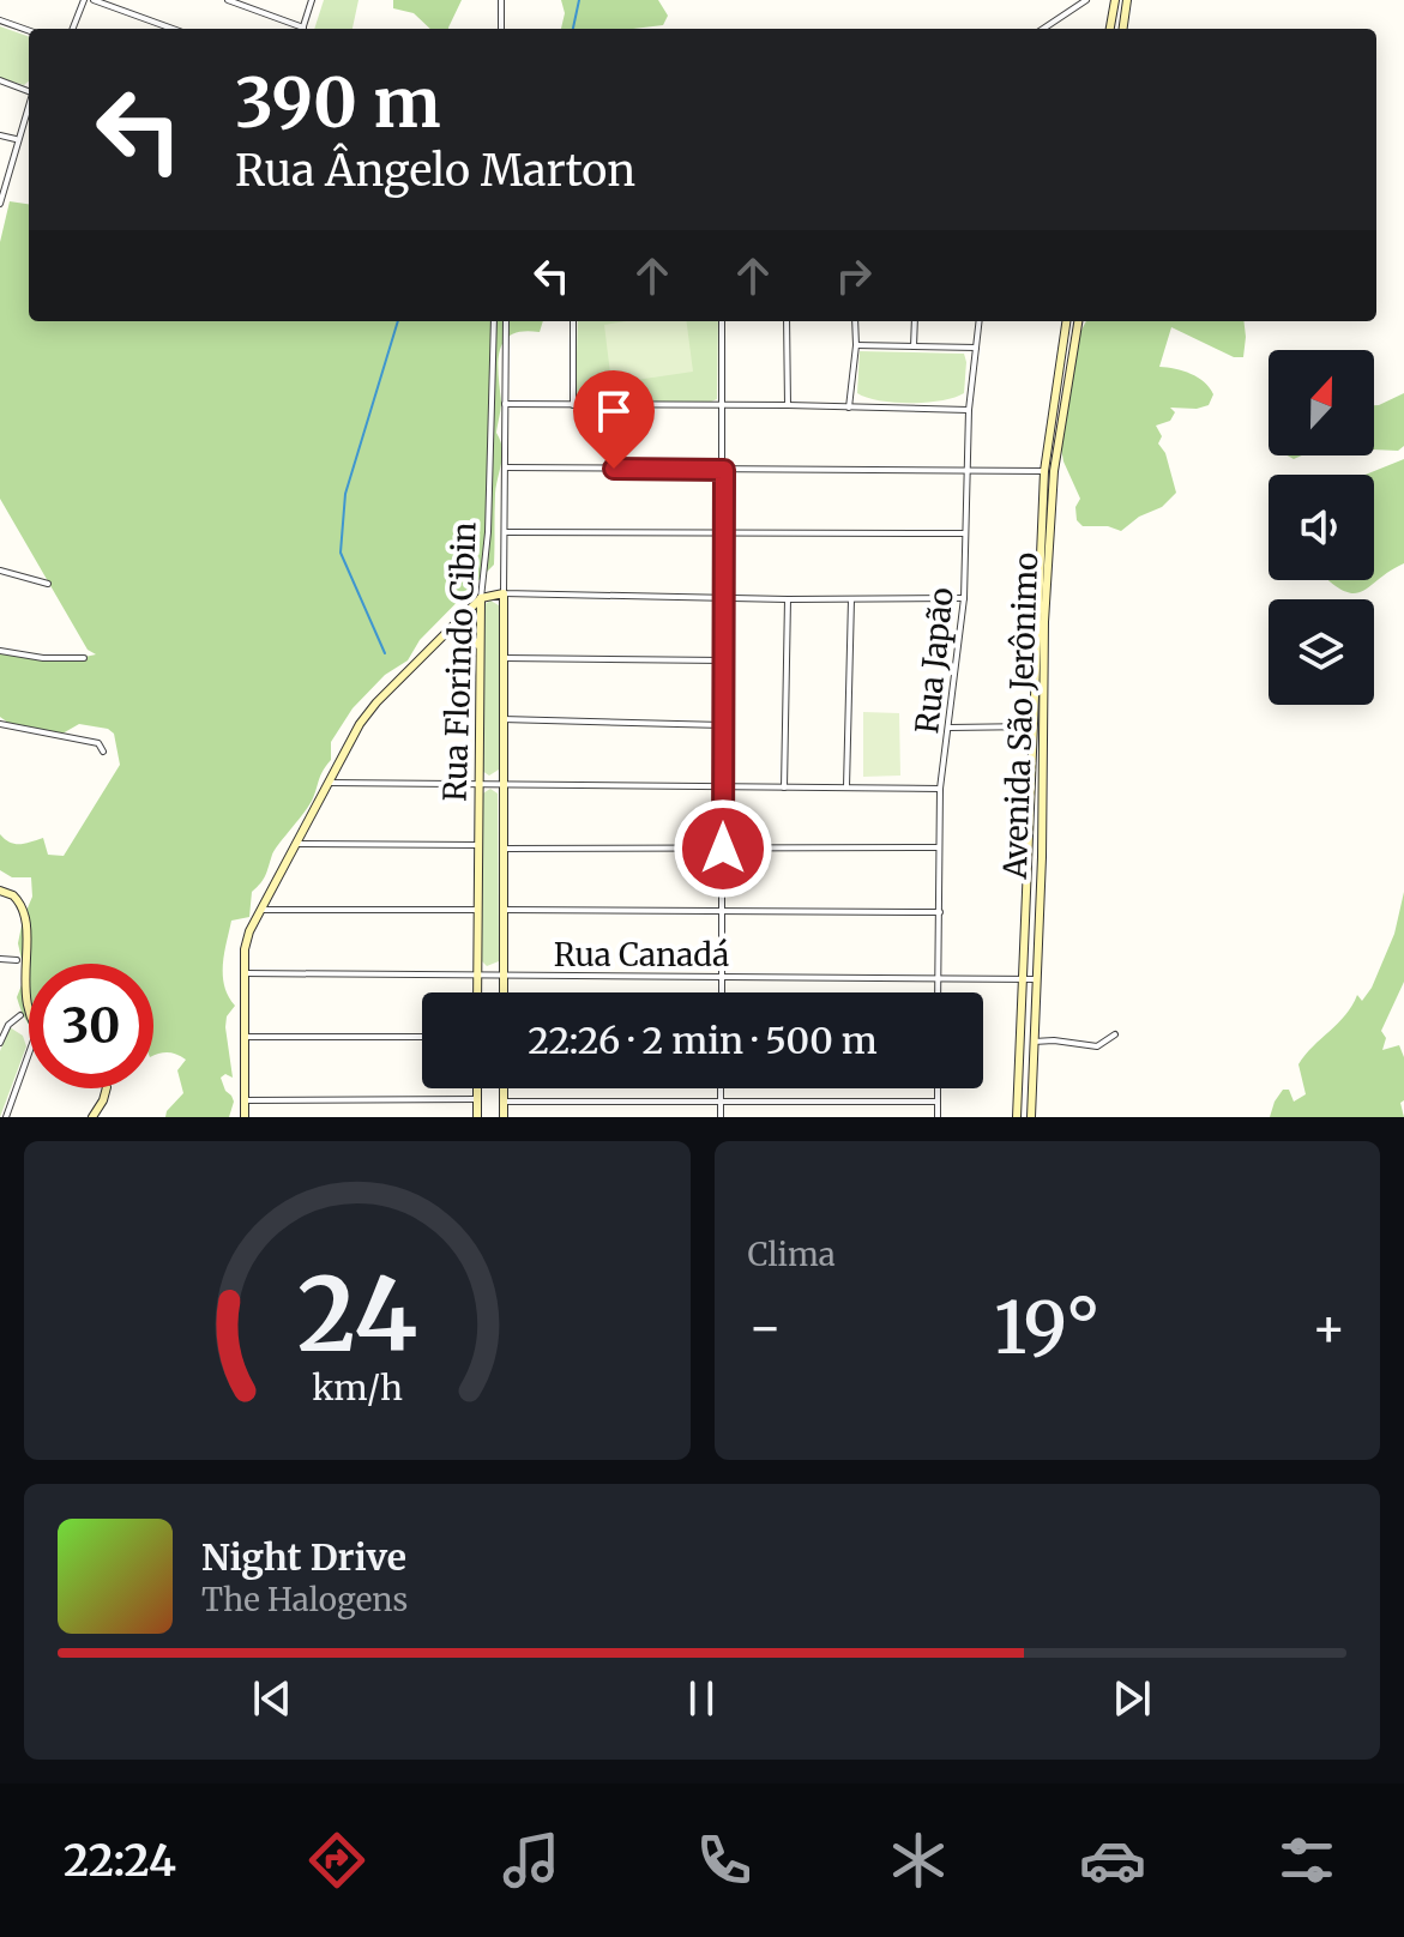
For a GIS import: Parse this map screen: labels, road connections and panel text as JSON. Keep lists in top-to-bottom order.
{
  "streets": {
    "street": [
      "Rua Japão",
      "Rua Florindo Cibin",
      "Avenida São Jerônimo",
      "Rua Canadá"
    ]
  },
  "crossings": [
    ["Rua Japão", "Rua Canadá"],
    ["Rua Florindo Cibin", "Rua Canadá"],
    ["Avenida São Jerônimo", "Rua Canadá"]
  ],
  "north": "top",
  "page": {
    "turn": ["390 m", "Rua Ângelo Marton"],
    "limit": "30",
    "trip": "22:26 · 2 min · 500 m",
    "tile": "Clima",
    "heat": ["−", "19°", "+"],
    "song": ["Night Drive", "The Halogens"],
    "tabs": "22:24",
    "gauge": ["24", "km/h"]
  }
}
